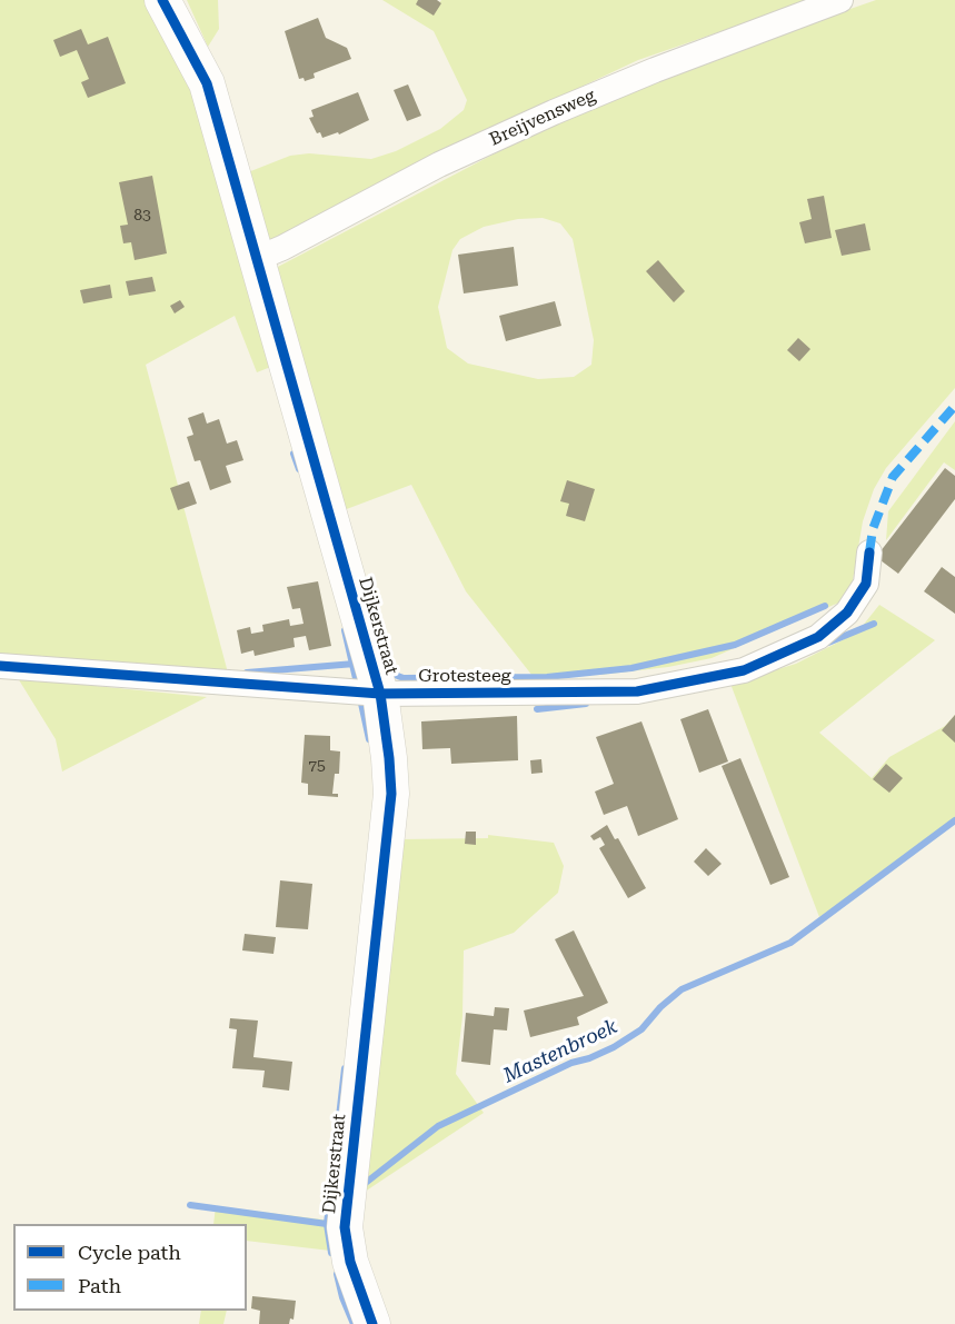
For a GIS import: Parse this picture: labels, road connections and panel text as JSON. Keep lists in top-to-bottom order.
{
  "streets": {
    "street": ["Breijvensweg", "Dijkerstraat", "Grotesteeg"]
  },
  "crossings": [
    ["Breijvensweg", "Dijkerstraat"],
    ["Dijkerstraat", "Grotesteeg"]
  ],
  "water": ["Mastenbroek"],
  "house_numbers": ["83", "75"],
  "legend": ["Cycle path", "Path"]
}
